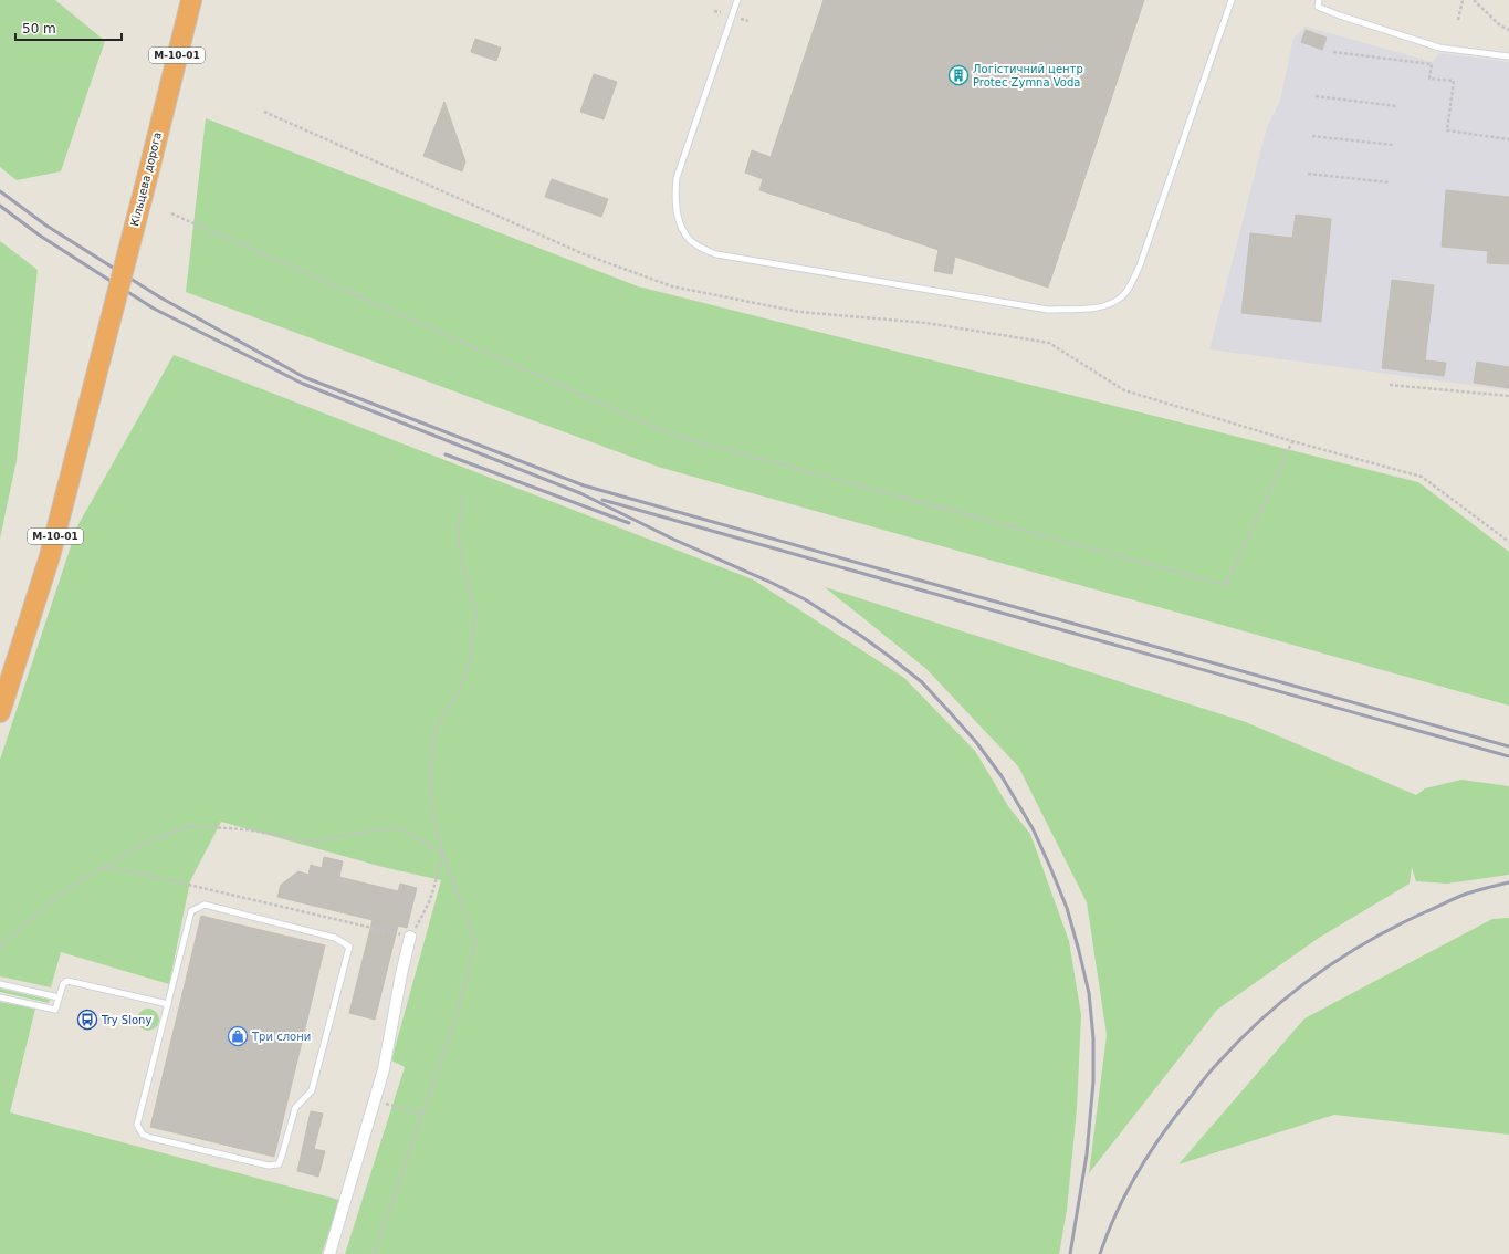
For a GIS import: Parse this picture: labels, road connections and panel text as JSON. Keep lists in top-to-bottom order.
{
  "streets": {
    "highway": ["М-10-01", "Кільцева дорога"]
  },
  "places": {
    "building": ["Логістичний центр Protec Zymna Voda"],
    "bus stop": ["Try Slony"],
    "shop": ["Три слони"]
  },
  "scale_bar": "50 m"
}
